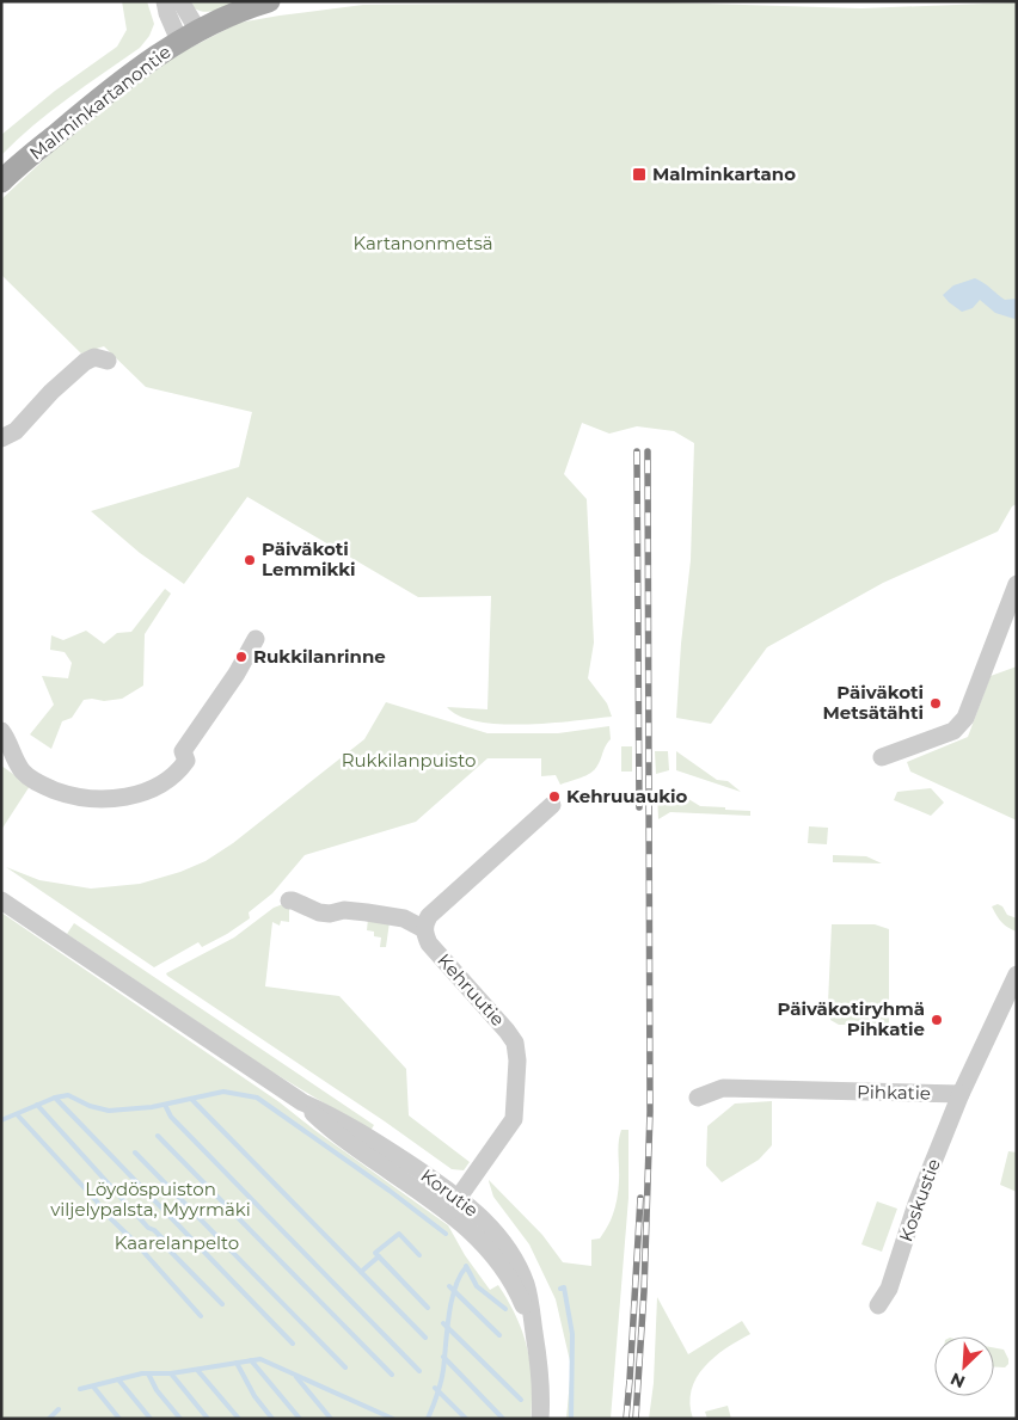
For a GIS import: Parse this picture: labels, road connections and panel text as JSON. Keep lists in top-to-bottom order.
{
  "streets": {
    "main road": ["Malminkartanontie"],
    "street": [
      "Kehruutie",
      "Pihkatie",
      "Korutie",
      "Koskustie"
    ]
  },
  "crossings": [
    ["Kehruutie", "Korutie"],
    ["Pihkatie", "Koskustie"]
  ],
  "parks": [
    "Kartanonmetsä",
    "Rukkilanpuisto",
    "Löydöspuiston viljelypalsta, Myyrmäki",
    "Kaarelanpelto"
  ],
  "places": {
    "transit": ["Malminkartano"],
    "other": [
      "Päiväkoti Lemmikki",
      "Rukkilanrinne",
      "Päiväkoti Metsätähti",
      "Kehruuaukio",
      "Päiväkotiryhmä Pihkatie"
    ]
  },
  "north": "bottom left"
}
